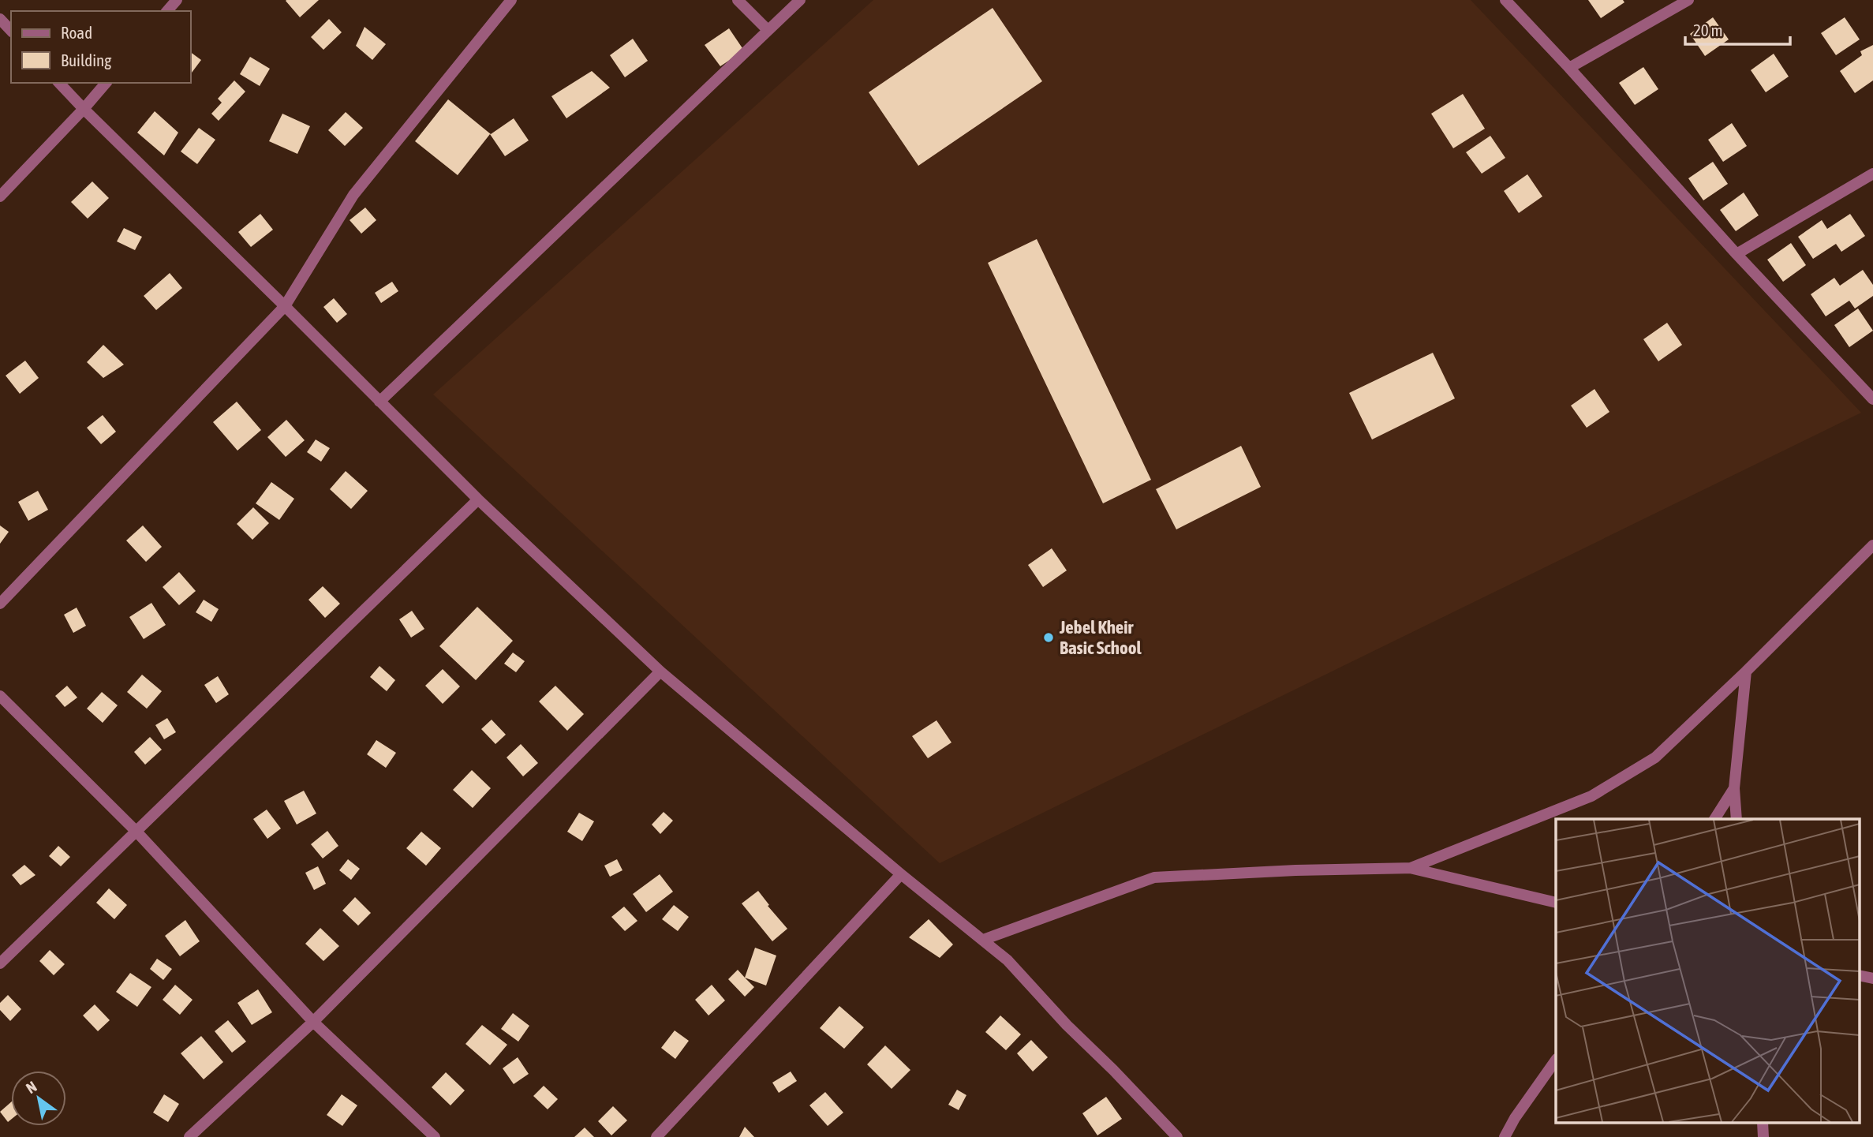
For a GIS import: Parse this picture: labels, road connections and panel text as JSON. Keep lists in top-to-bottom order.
{
  "places": ["Jebel Kheir Basic School"],
  "legend": ["Road", "Building"],
  "scale_bar": "20 m",
  "north": "top left"
}
